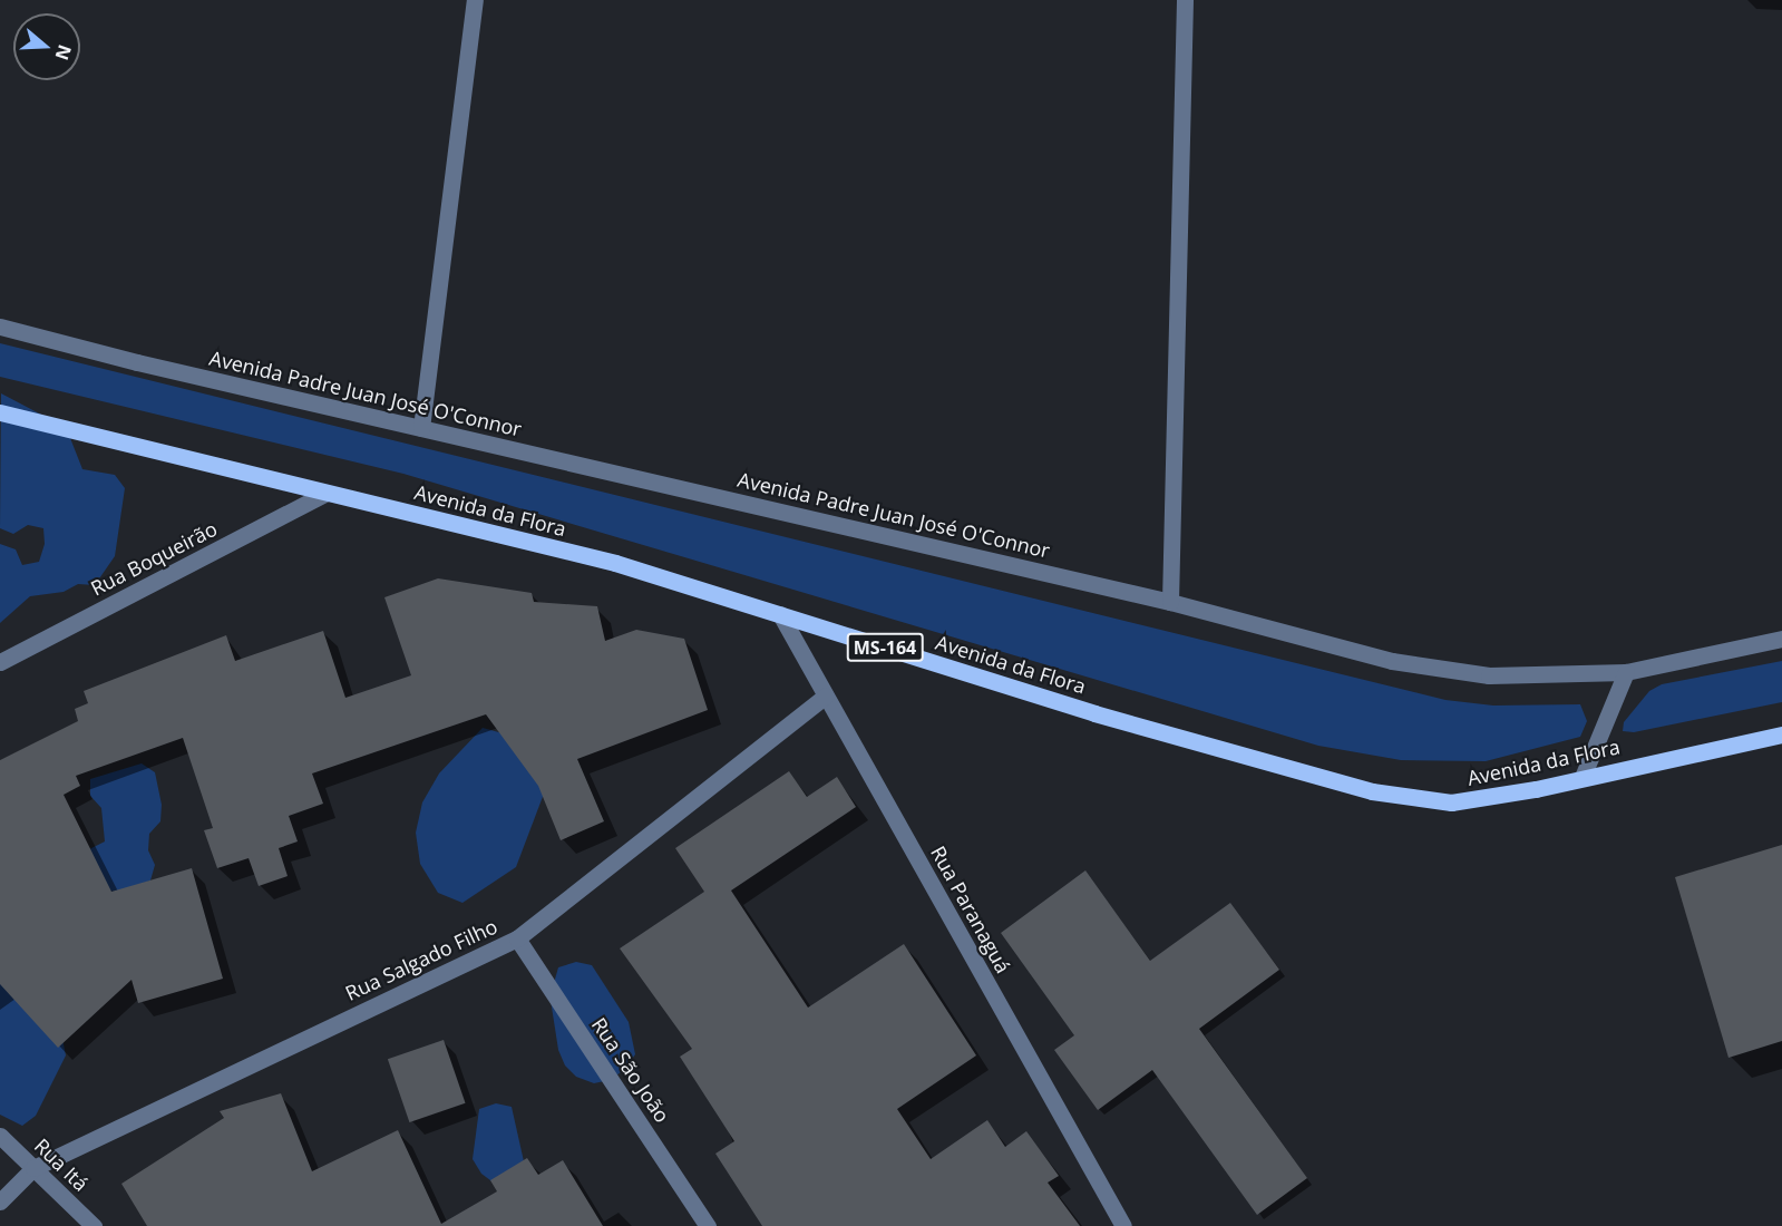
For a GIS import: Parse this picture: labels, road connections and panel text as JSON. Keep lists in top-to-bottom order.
{
  "streets": {
    "main road": ["Avenida da Flora", "MS-164"],
    "street": [
      "Avenida Padre Juan José O'Connor",
      "Rua Boqueirão",
      "Rua Paranaguá",
      "Rua Salgado Filho",
      "Rua São João",
      "Rua Itá"
    ]
  },
  "crossings": [
    ["Avenida da Flora", "Rua Boqueirão"],
    ["Avenida da Flora", "Rua Paranaguá"],
    ["Rua Paranaguá", "Rua Salgado Filho"],
    ["Rua Salgado Filho", "Rua São João"],
    ["Rua Salgado Filho", "Rua Itá"]
  ],
  "north": "right"
}
